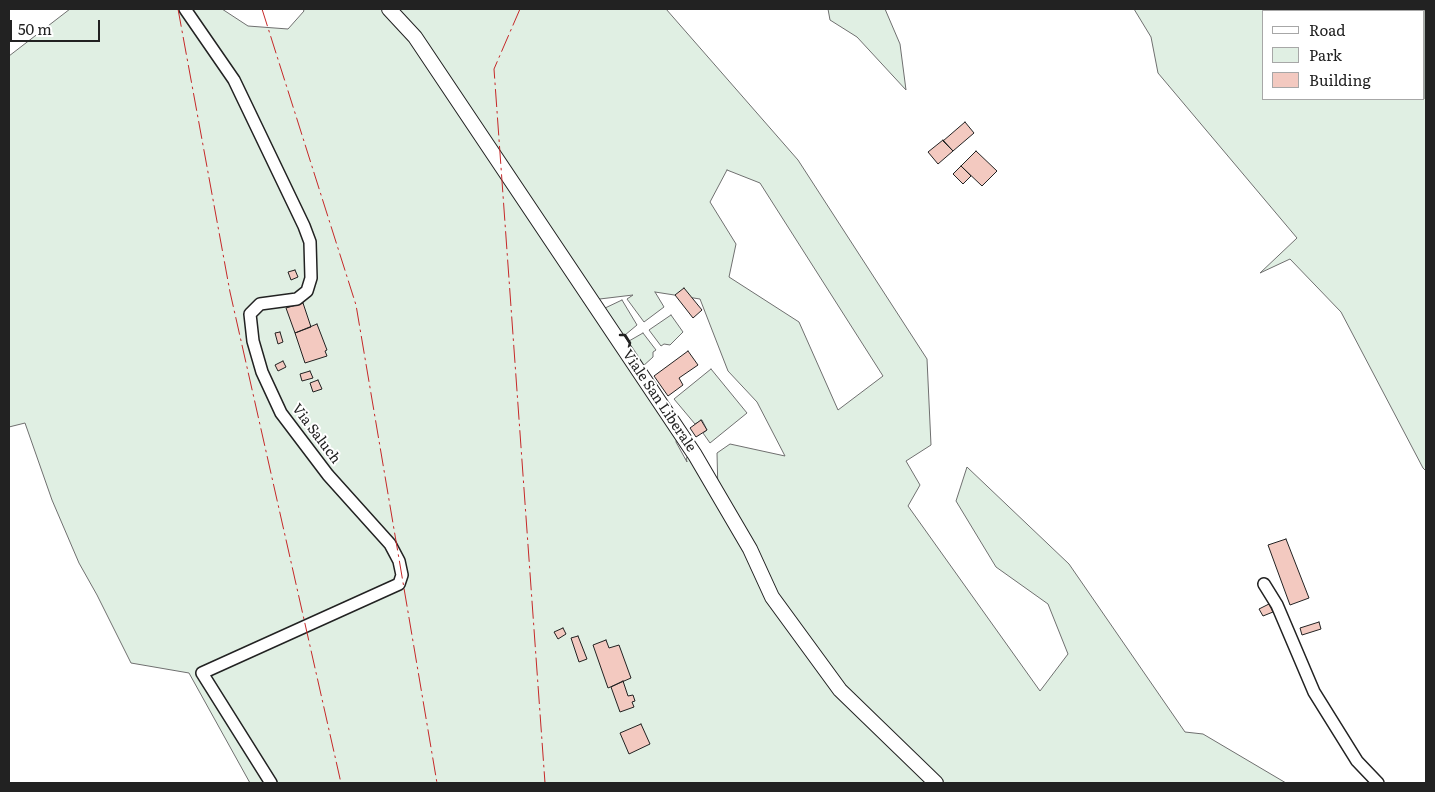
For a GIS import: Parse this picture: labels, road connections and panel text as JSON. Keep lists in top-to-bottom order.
{
  "streets": {
    "street": ["Viale San Liberale", "Via Saluch"]
  },
  "legend": ["Road", "Park", "Building"],
  "scale_bar": "50 m"
}
